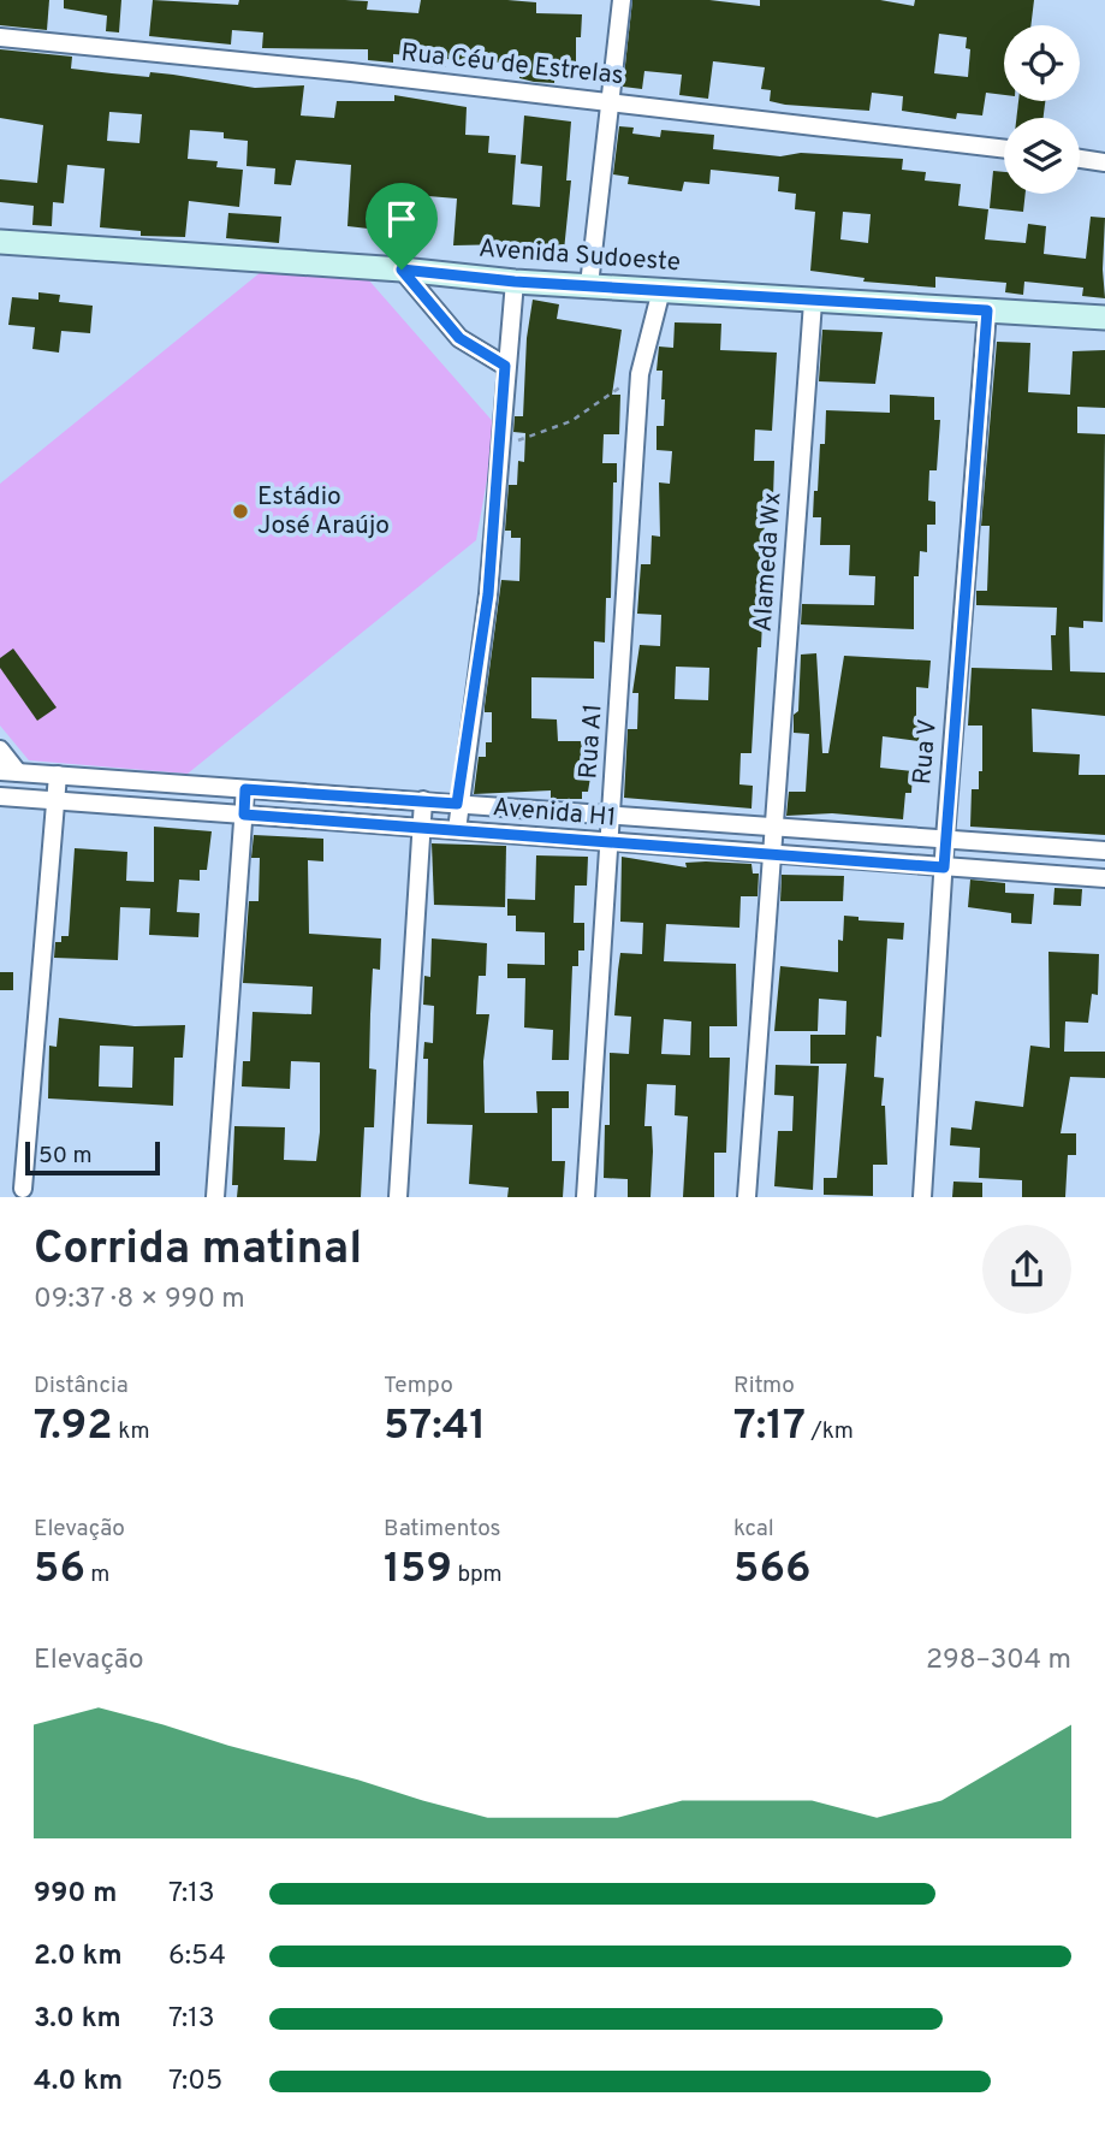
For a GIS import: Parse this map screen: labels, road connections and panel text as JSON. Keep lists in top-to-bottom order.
{
  "streets": {
    "street": [
      "Rua Céu de Estrelas",
      "Avenida Sudoeste",
      "Alameda Wx",
      "Rua A1",
      "Rua V",
      "Avenida H1"
    ]
  },
  "crossings": [
    ["Avenida Sudoeste", "Alameda Wx"],
    ["Avenida Sudoeste", "Rua A1"],
    ["Avenida Sudoeste", "Rua V"],
    ["Alameda Wx", "Avenida H1"],
    ["Rua A1", "Avenida H1"],
    ["Rua V", "Avenida H1"]
  ],
  "places": ["Estádio José Araújo"],
  "scale_bar": "50 m",
  "page": {
    "scale": "50 m",
    "heading": ["Corrida matinal", "09:37 · 8 × 990 m"],
    "stats": [
      ["Distância", "7.92 km"],
      ["Tempo", "57:41"],
      ["Ritmo", "7:17 /km"],
      ["Elevação", "56 m"],
      ["Batimentos", "159 bpm"],
      ["kcal", "566"]
    ],
    "chart": ["Elevação", "298–304 m"],
    "list": [
      {
        "name": "990 m",
        "note": "7:13"
      },
      {
        "name": "2.0 km",
        "note": "6:54"
      },
      {
        "name": "3.0 km",
        "note": "7:13"
      },
      {
        "name": "4.0 km",
        "note": "7:05"
      }
    ]
  }
}
